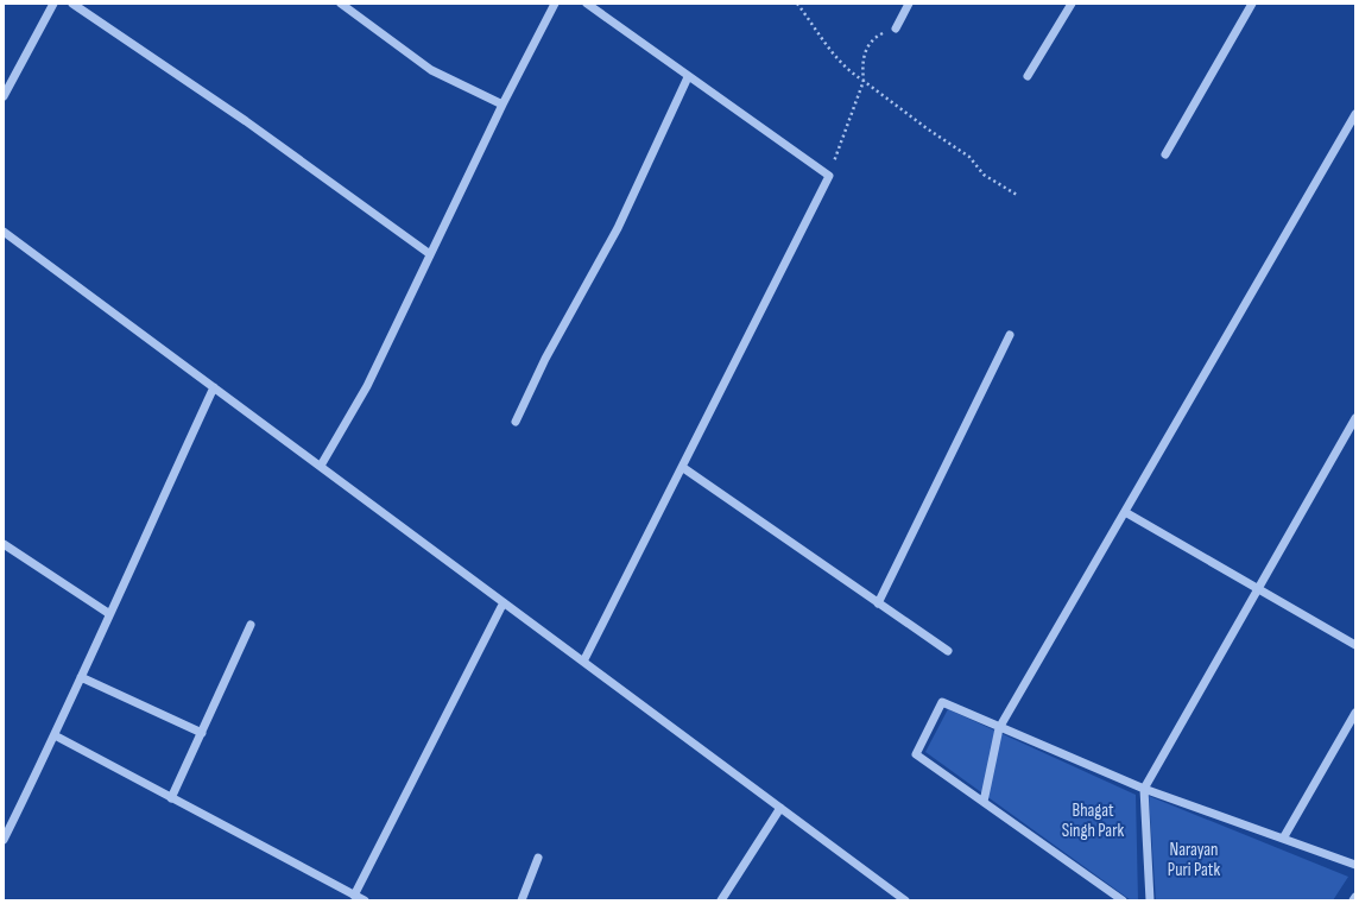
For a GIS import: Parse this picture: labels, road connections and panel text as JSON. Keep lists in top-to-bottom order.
{
  "parks": ["Bhagat Singh Park", "Narayan Puri Patk"]
}
